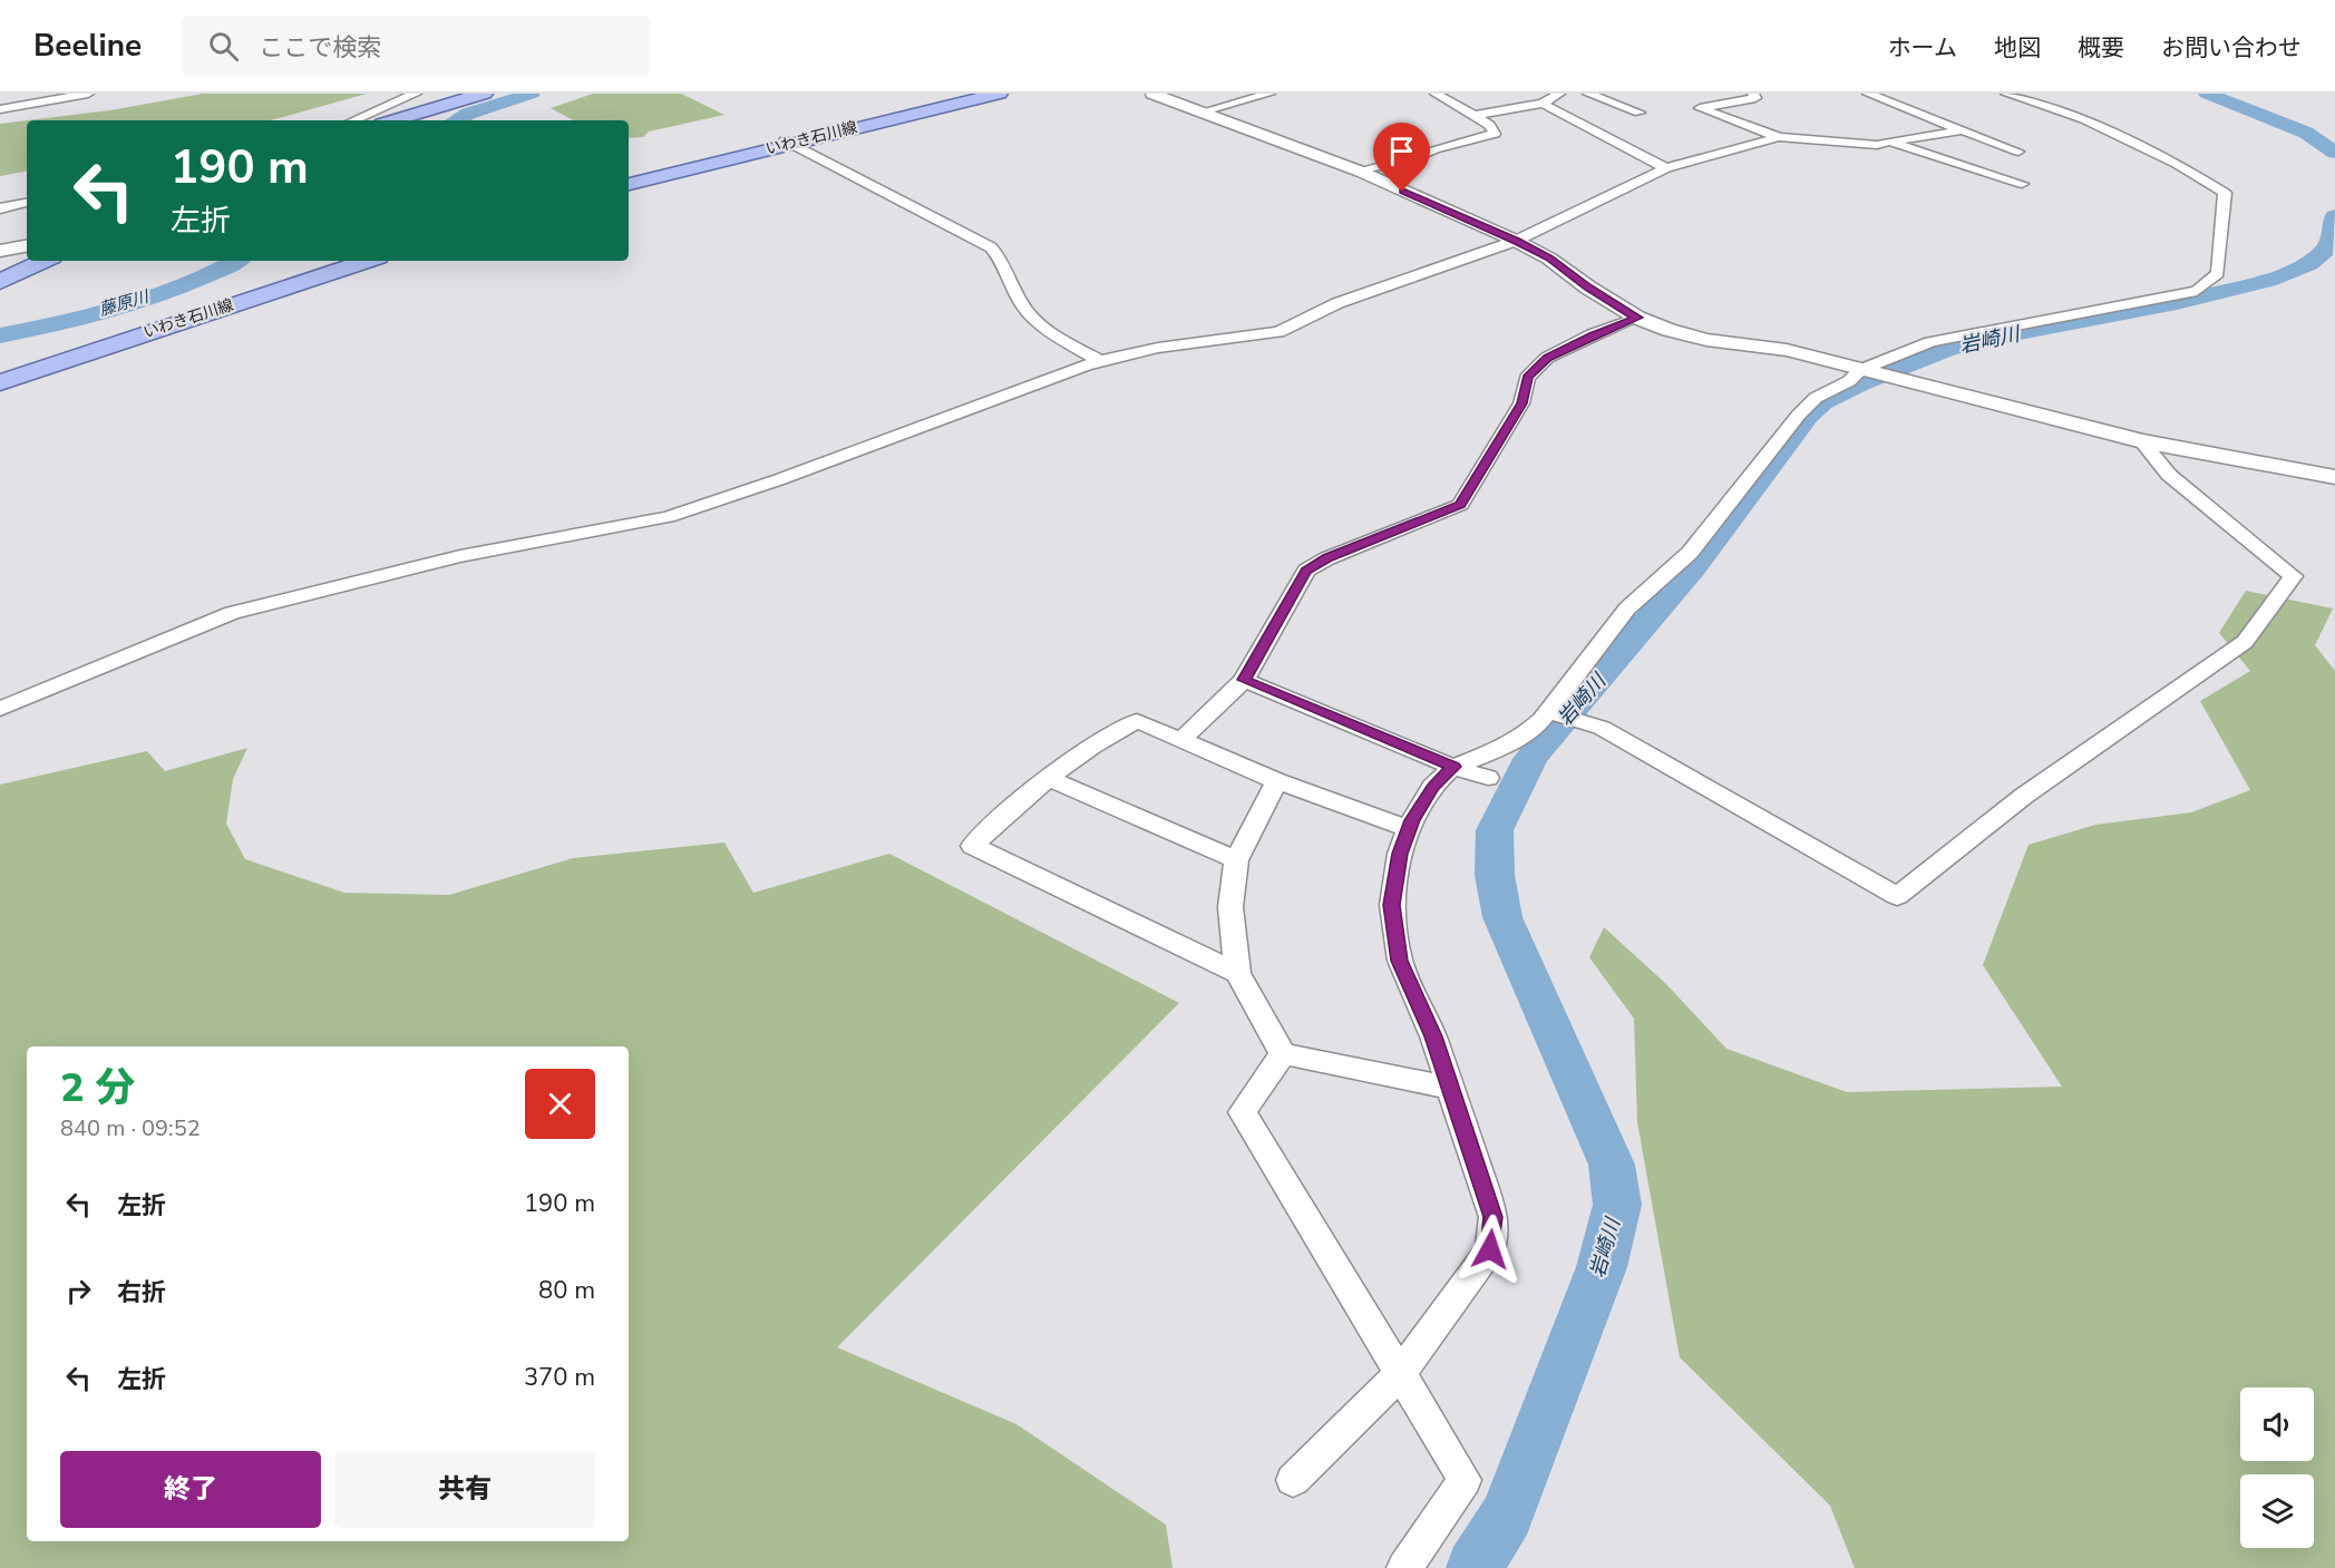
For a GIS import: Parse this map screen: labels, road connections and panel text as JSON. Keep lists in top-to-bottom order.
{
  "streets": {
    "main road": ["いわき石川線"]
  },
  "water": ["藤原川", "岩崎川"],
  "page": {
    "header": "Beeline",
    "search": "ここで検索",
    "nav": [
      "ホーム",
      "地図",
      "概要",
      "お問い合わせ"
    ],
    "turn": ["190 m", "左折"],
    "heading": ["2 分", "840 m · 09:52"],
    "list": [
      {
        "name": "左折",
        "value": "190 m"
      },
      {
        "name": "右折",
        "value": "80 m"
      },
      {
        "name": "左折",
        "value": "370 m"
      }
    ],
    "buttons": ["終了", "共有"]
  }
}
